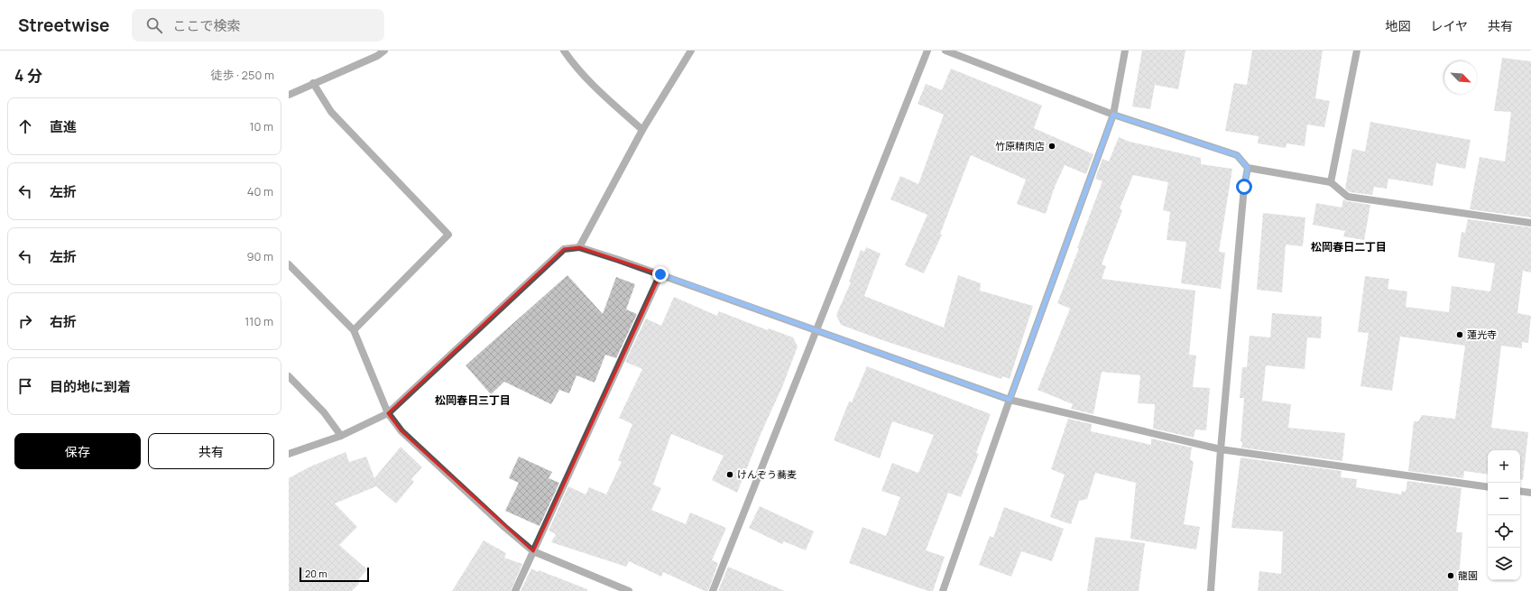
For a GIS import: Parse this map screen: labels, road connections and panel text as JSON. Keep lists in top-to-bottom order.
{
  "districts": ["松岡春日二丁目", "松岡春日三丁目"],
  "places": [
    "竹原精肉店",
    "蓮光寺",
    "けんぞう蕎麦",
    "龍園"
  ],
  "scale_bar": "20 m",
  "north": "bottom right",
  "page": {
    "header": "Streetwise",
    "search": "ここで検索",
    "nav": ["地図", "レイヤ", "共有"],
    "heading": ["4 分", "徒歩 · 250 m"],
    "list": [
      ["直進", "10 m"],
      ["左折", "40 m"],
      ["左折", "90 m"],
      ["右折", "110 m"],
      "目的地に到着"
    ],
    "buttons": ["保存", "共有"],
    "map_buttons": ["+", "−"],
    "scale": "20 m"
  }
}
